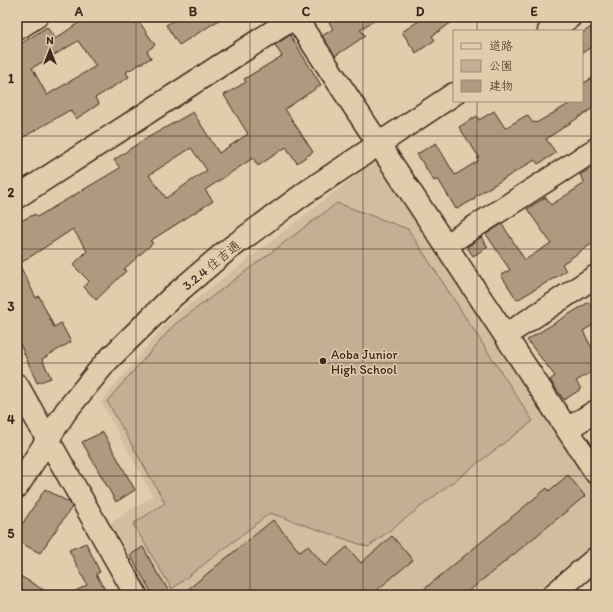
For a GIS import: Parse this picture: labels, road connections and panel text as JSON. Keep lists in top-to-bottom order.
{
  "streets": {
    "street": ["3.2.4 住吉通"]
  },
  "places": ["Aoba Junior High School"],
  "legend": ["道路", "公園", "建物"],
  "north": "top",
  "grid": {
    "columns": [
      "A",
      "B",
      "C",
      "D",
      "E"
    ],
    "rows": [
      "1",
      "2",
      "3",
      "4",
      "5"
    ]
  }
}
